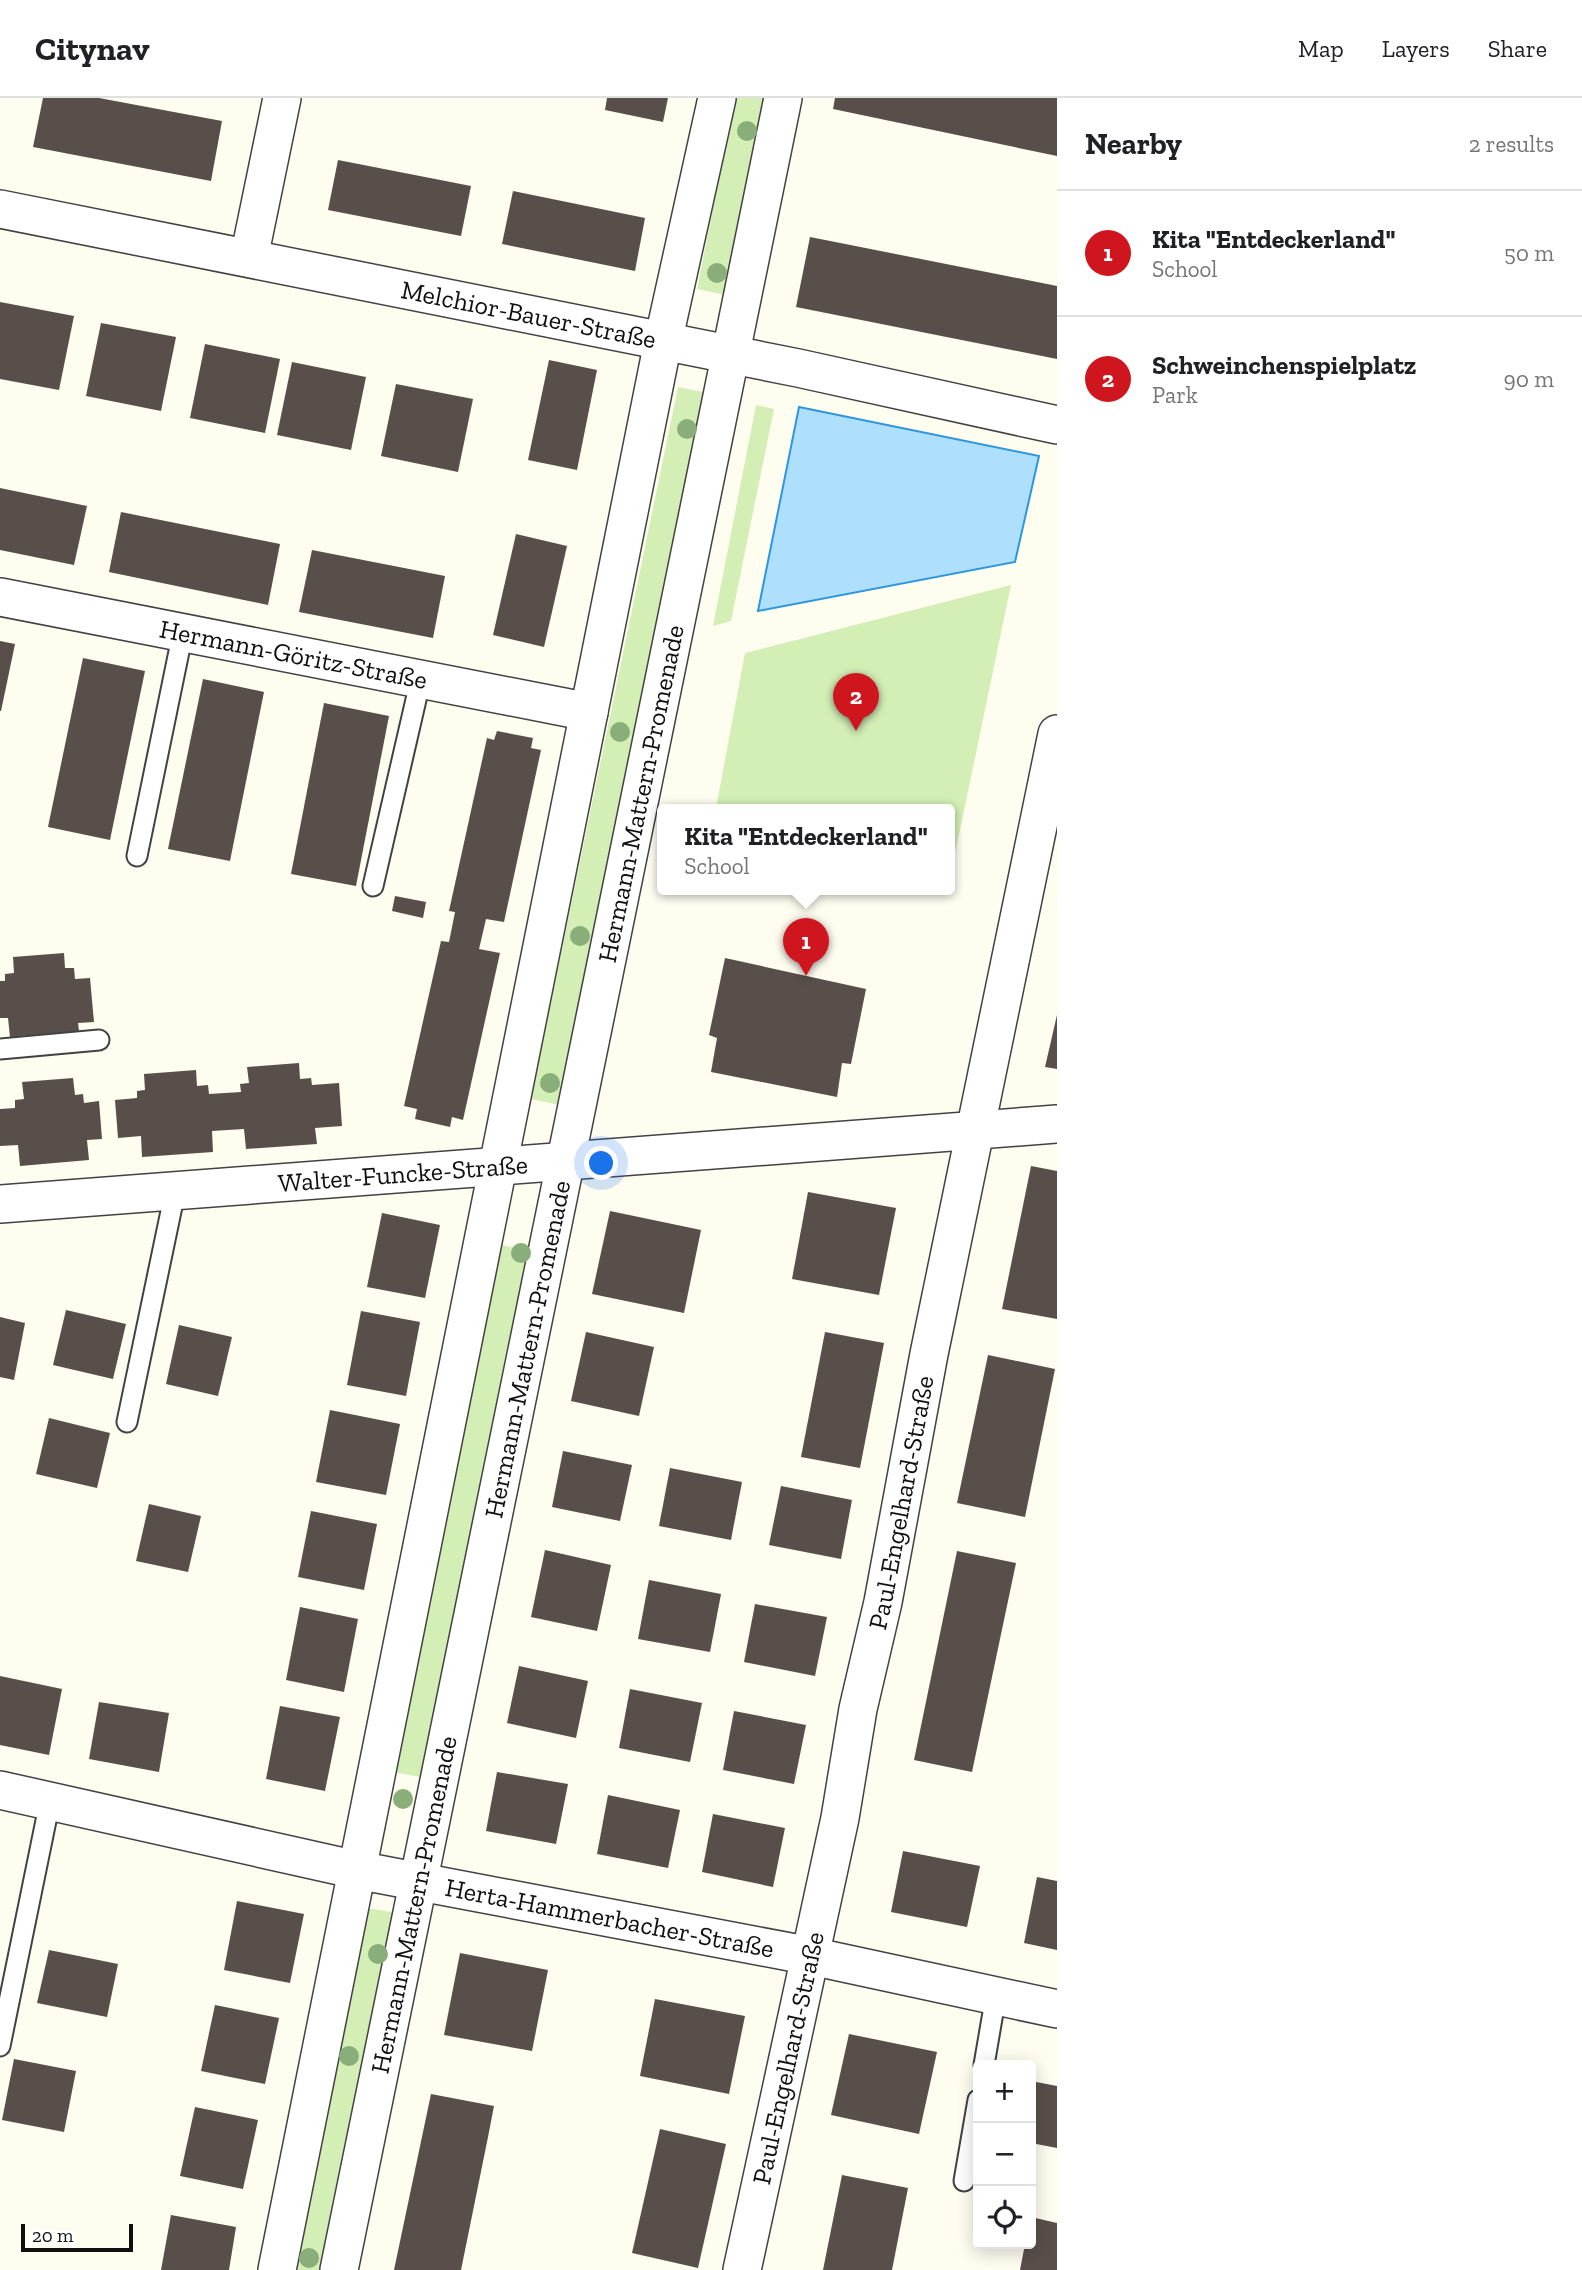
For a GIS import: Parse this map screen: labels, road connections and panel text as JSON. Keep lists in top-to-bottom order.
{
  "streets": {
    "street": [
      "Melchior-Bauer-Straße",
      "Hermann-Göritz-Straße",
      "Hermann-Mattern-Promenade",
      "Walter-Funcke-Straße",
      "Paul-Engelhard-Straße",
      "Herta-Hammerbacher-Straße"
    ]
  },
  "crossings": [
    ["Melchior-Bauer-Straße", "Hermann-Mattern-Promenade"],
    ["Hermann-Mattern-Promenade", "Walter-Funcke-Straße"],
    ["Hermann-Mattern-Promenade", "Herta-Hammerbacher-Straße"],
    ["Walter-Funcke-Straße", "Paul-Engelhard-Straße"],
    ["Paul-Engelhard-Straße", "Herta-Hammerbacher-Straße"]
  ],
  "scale_bar": "20 m",
  "page": {
    "header": "Citynav",
    "nav": ["Map", "Layers", "Share"],
    "heading": ["Nearby", "2 results"],
    "list": [
      {
        "mark": "1",
        "name": "Kita \"Entdeckerland\"",
        "note": "School",
        "value": "50 m"
      },
      {
        "mark": "2",
        "name": "Schweinchenspielplatz",
        "note": "Park",
        "value": "90 m"
      }
    ],
    "pins": ["2", "1"],
    "popup": ["Kita \"Entdeckerland\"", "School"],
    "map_buttons": ["+", "−"],
    "scale": "20 m"
  }
}
